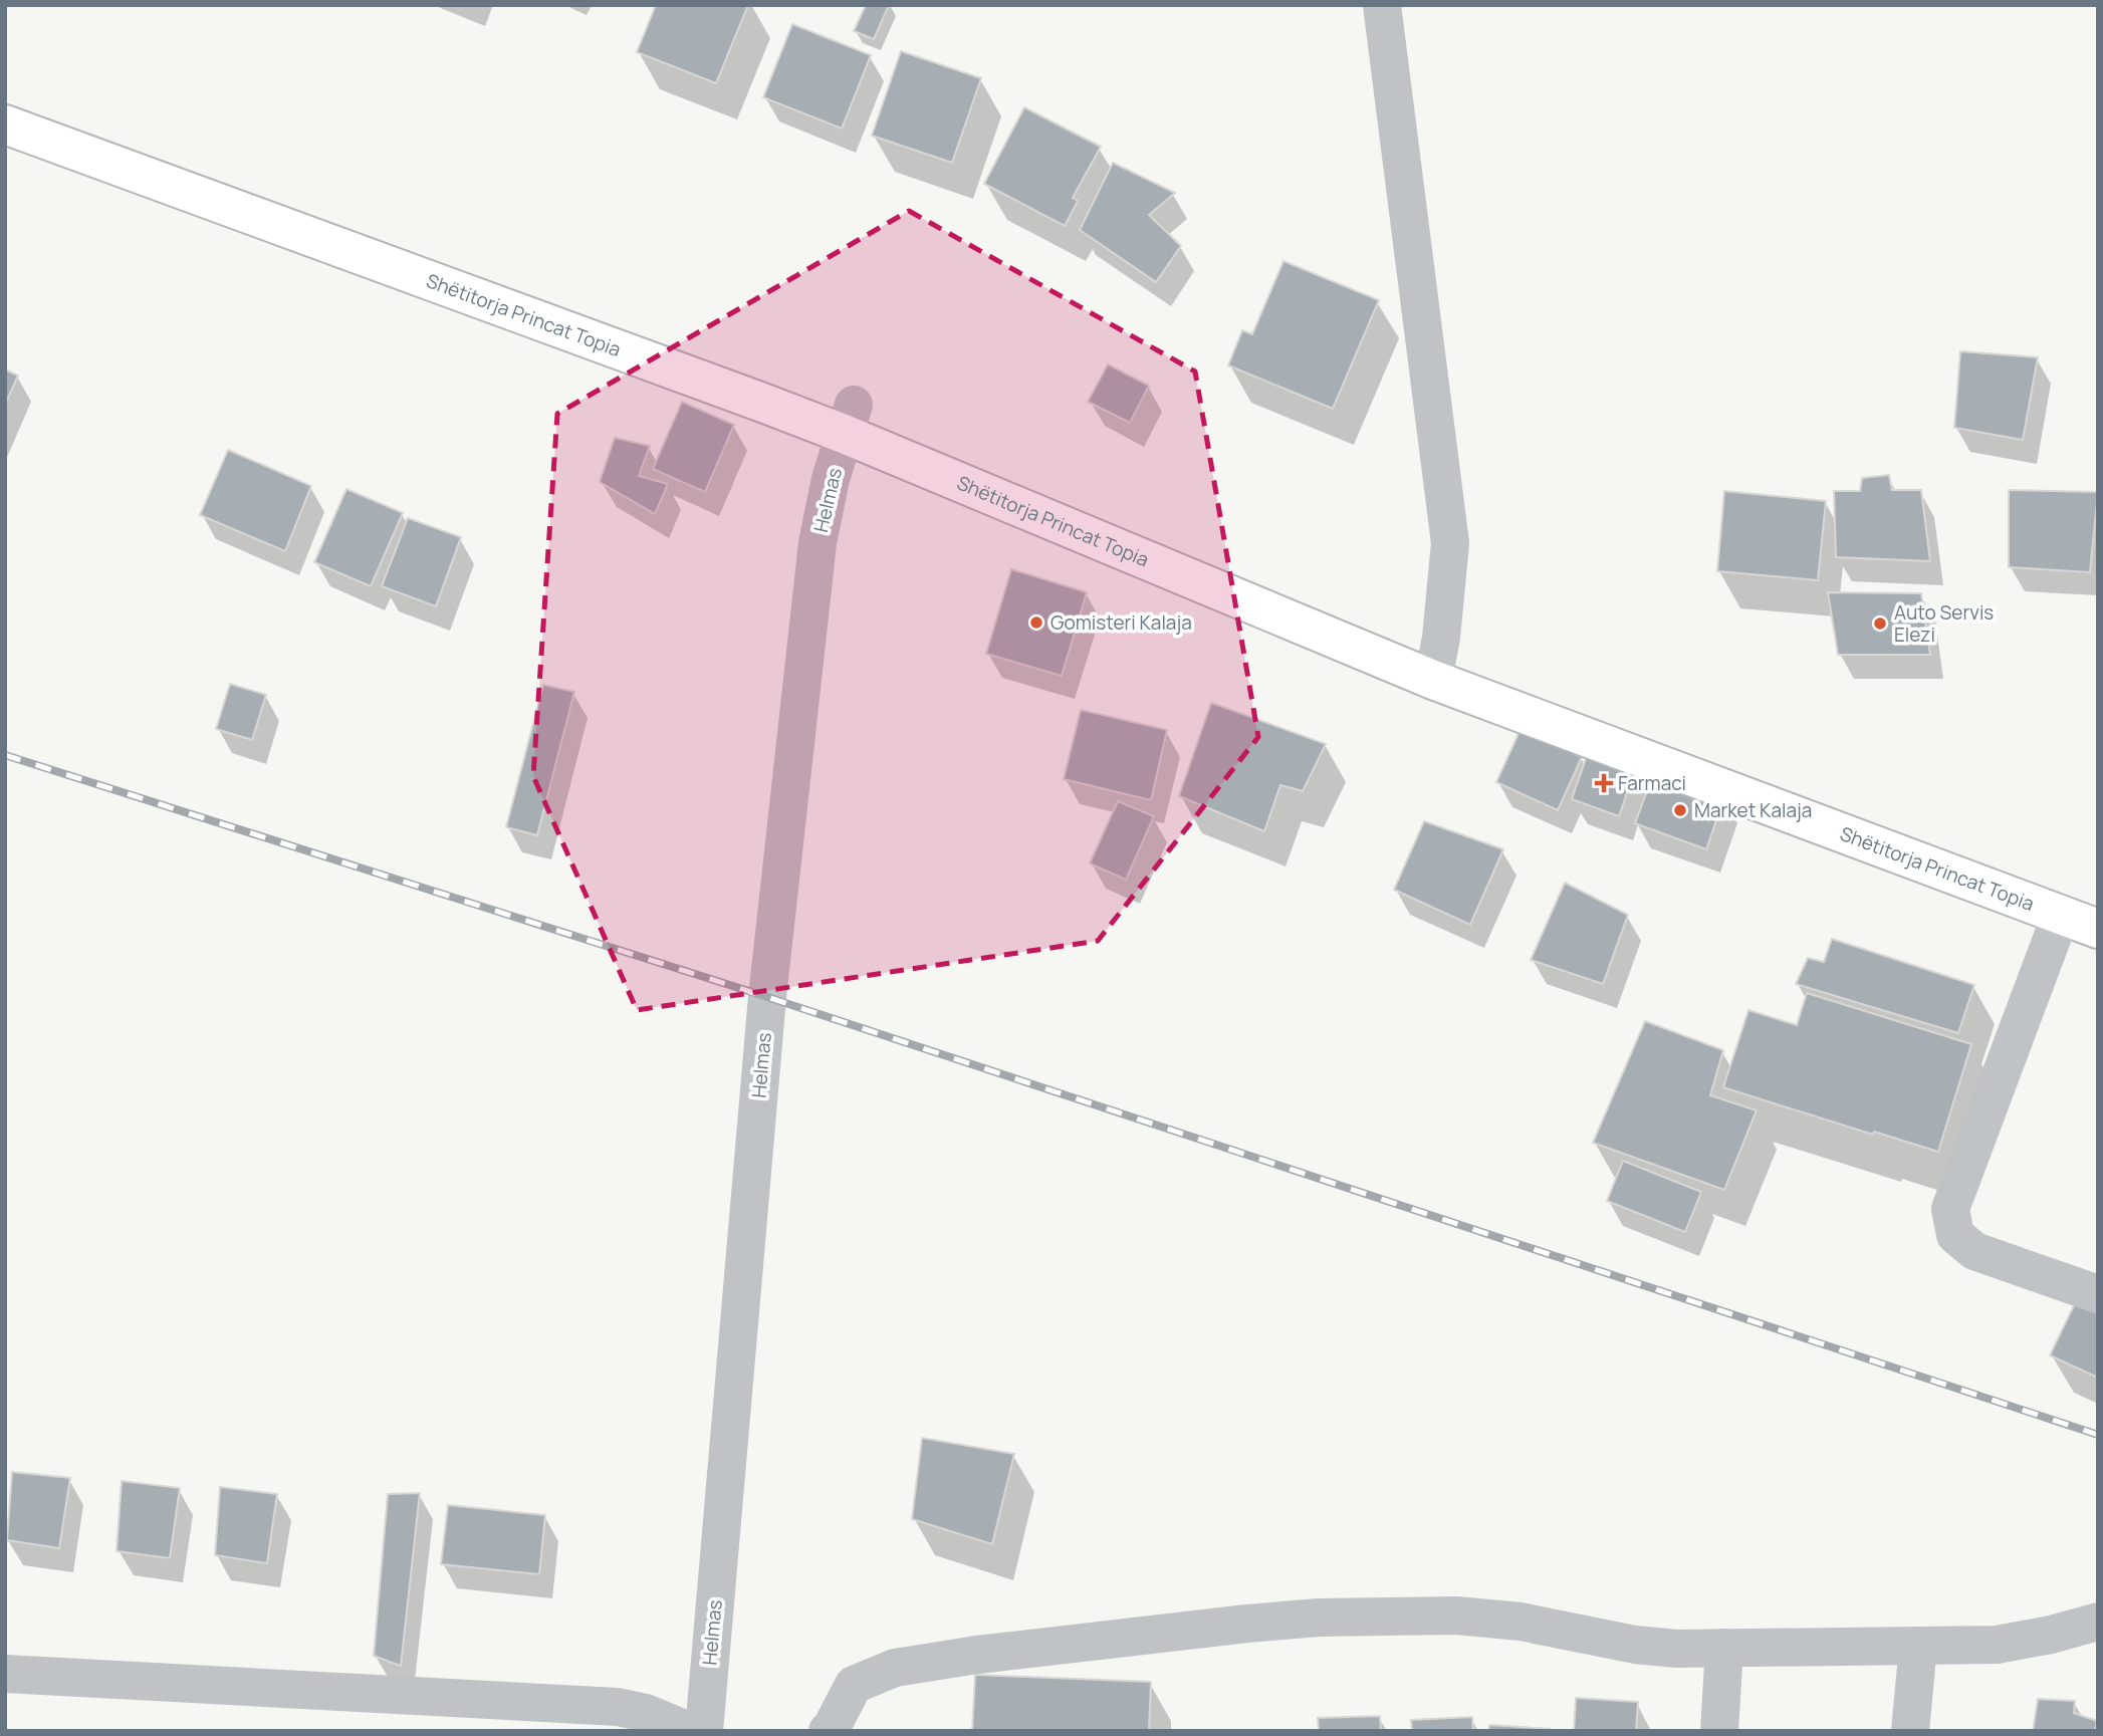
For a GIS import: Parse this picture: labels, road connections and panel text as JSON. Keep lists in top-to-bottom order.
{
  "streets": {
    "main road": ["Shëtitorja Princat Topia"],
    "street": ["Helmas"]
  },
  "crossings": [
    ["Shëtitorja Princat Topia", "Helmas"]
  ],
  "places": {
    "other": ["Gomisteri Kalaja", "Auto Servis Elezi", "Market Kalaja"],
    "health": ["Farmaci"]
  }
}
